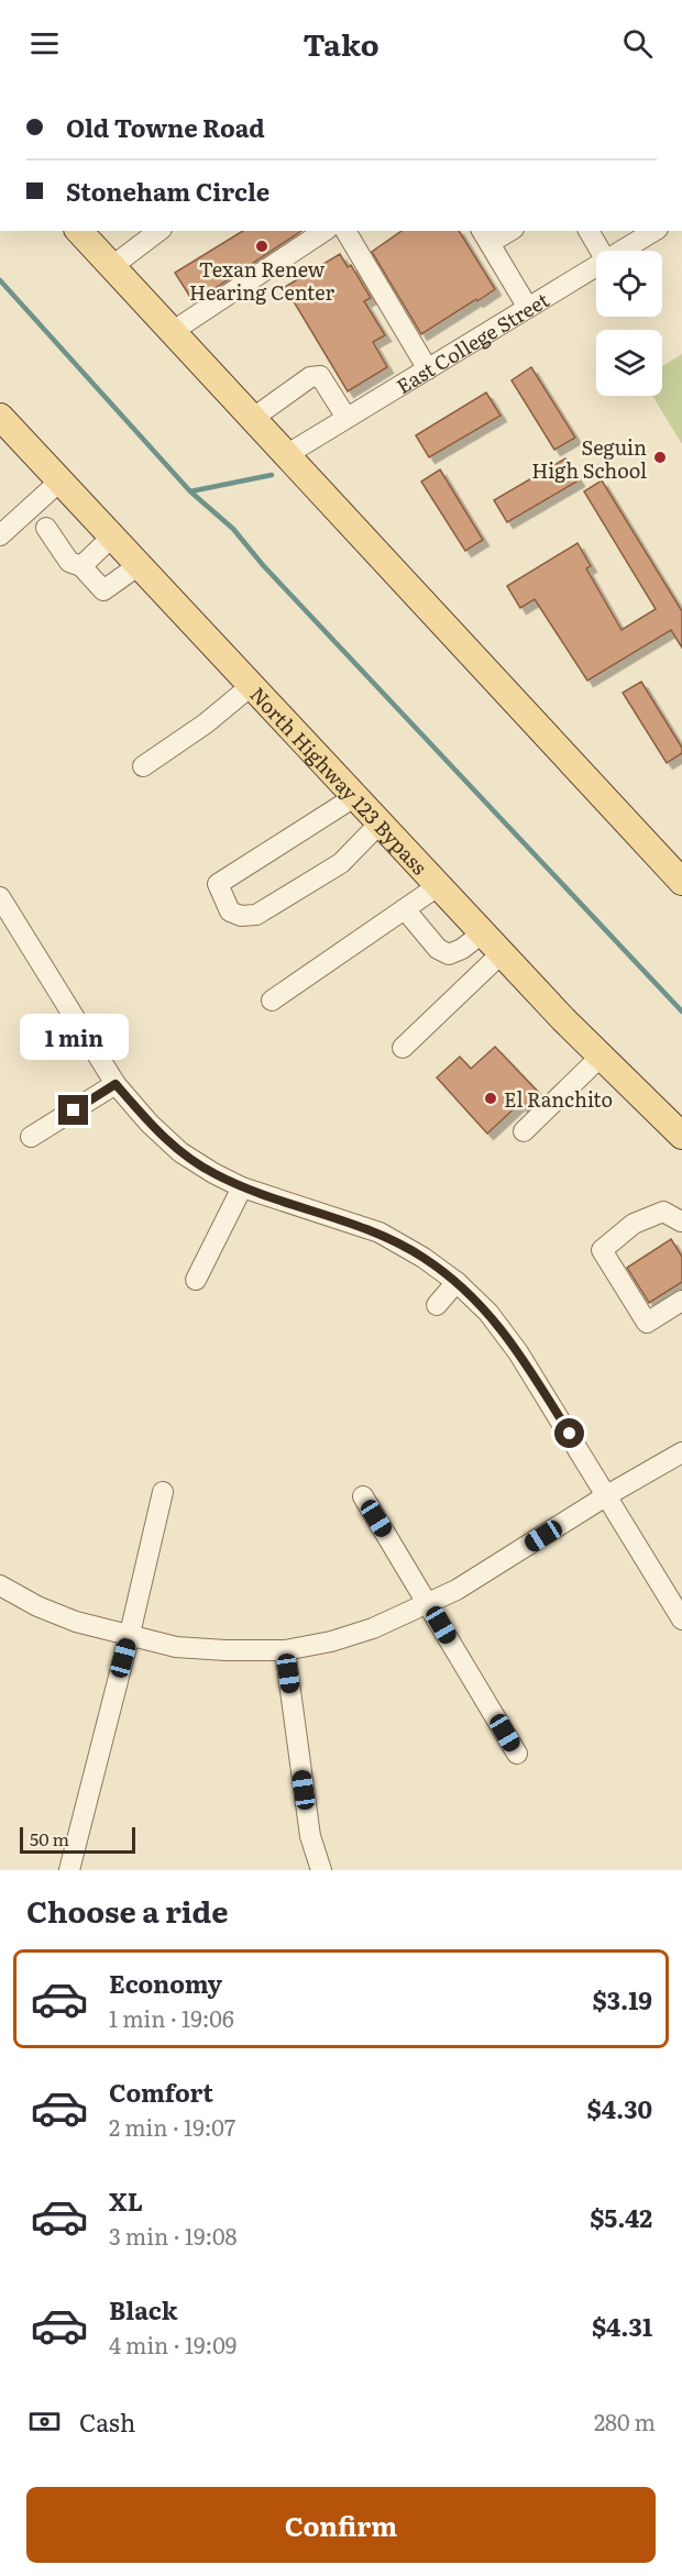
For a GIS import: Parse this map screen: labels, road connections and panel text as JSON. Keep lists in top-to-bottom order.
{
  "streets": {
    "main road": ["North Highway 123 Bypass"],
    "street": ["East College Street"]
  },
  "places": ["Texan Renew Hearing Center", "Seguin High School", "El Ranchito"],
  "scale_bar": "50 m",
  "page": {
    "header": "Tako",
    "banner": ["Old Towne Road", "Stoneham Circle"],
    "bubble": "1 min",
    "scale": "50 m",
    "heading": "Choose a ride",
    "list": [
      {
        "name": "Economy",
        "note": "1 min · 19:06",
        "value": "$3.19"
      },
      {
        "name": "Comfort",
        "note": "2 min · 19:07",
        "value": "$4.30"
      },
      {
        "name": "XL",
        "note": "3 min · 19:08",
        "value": "$5.42"
      },
      {
        "name": "Black",
        "note": "4 min · 19:09",
        "value": "$4.31"
      }
    ],
    "pay": ["Cash", "280 m"],
    "buttons": "Confirm"
  }
}
